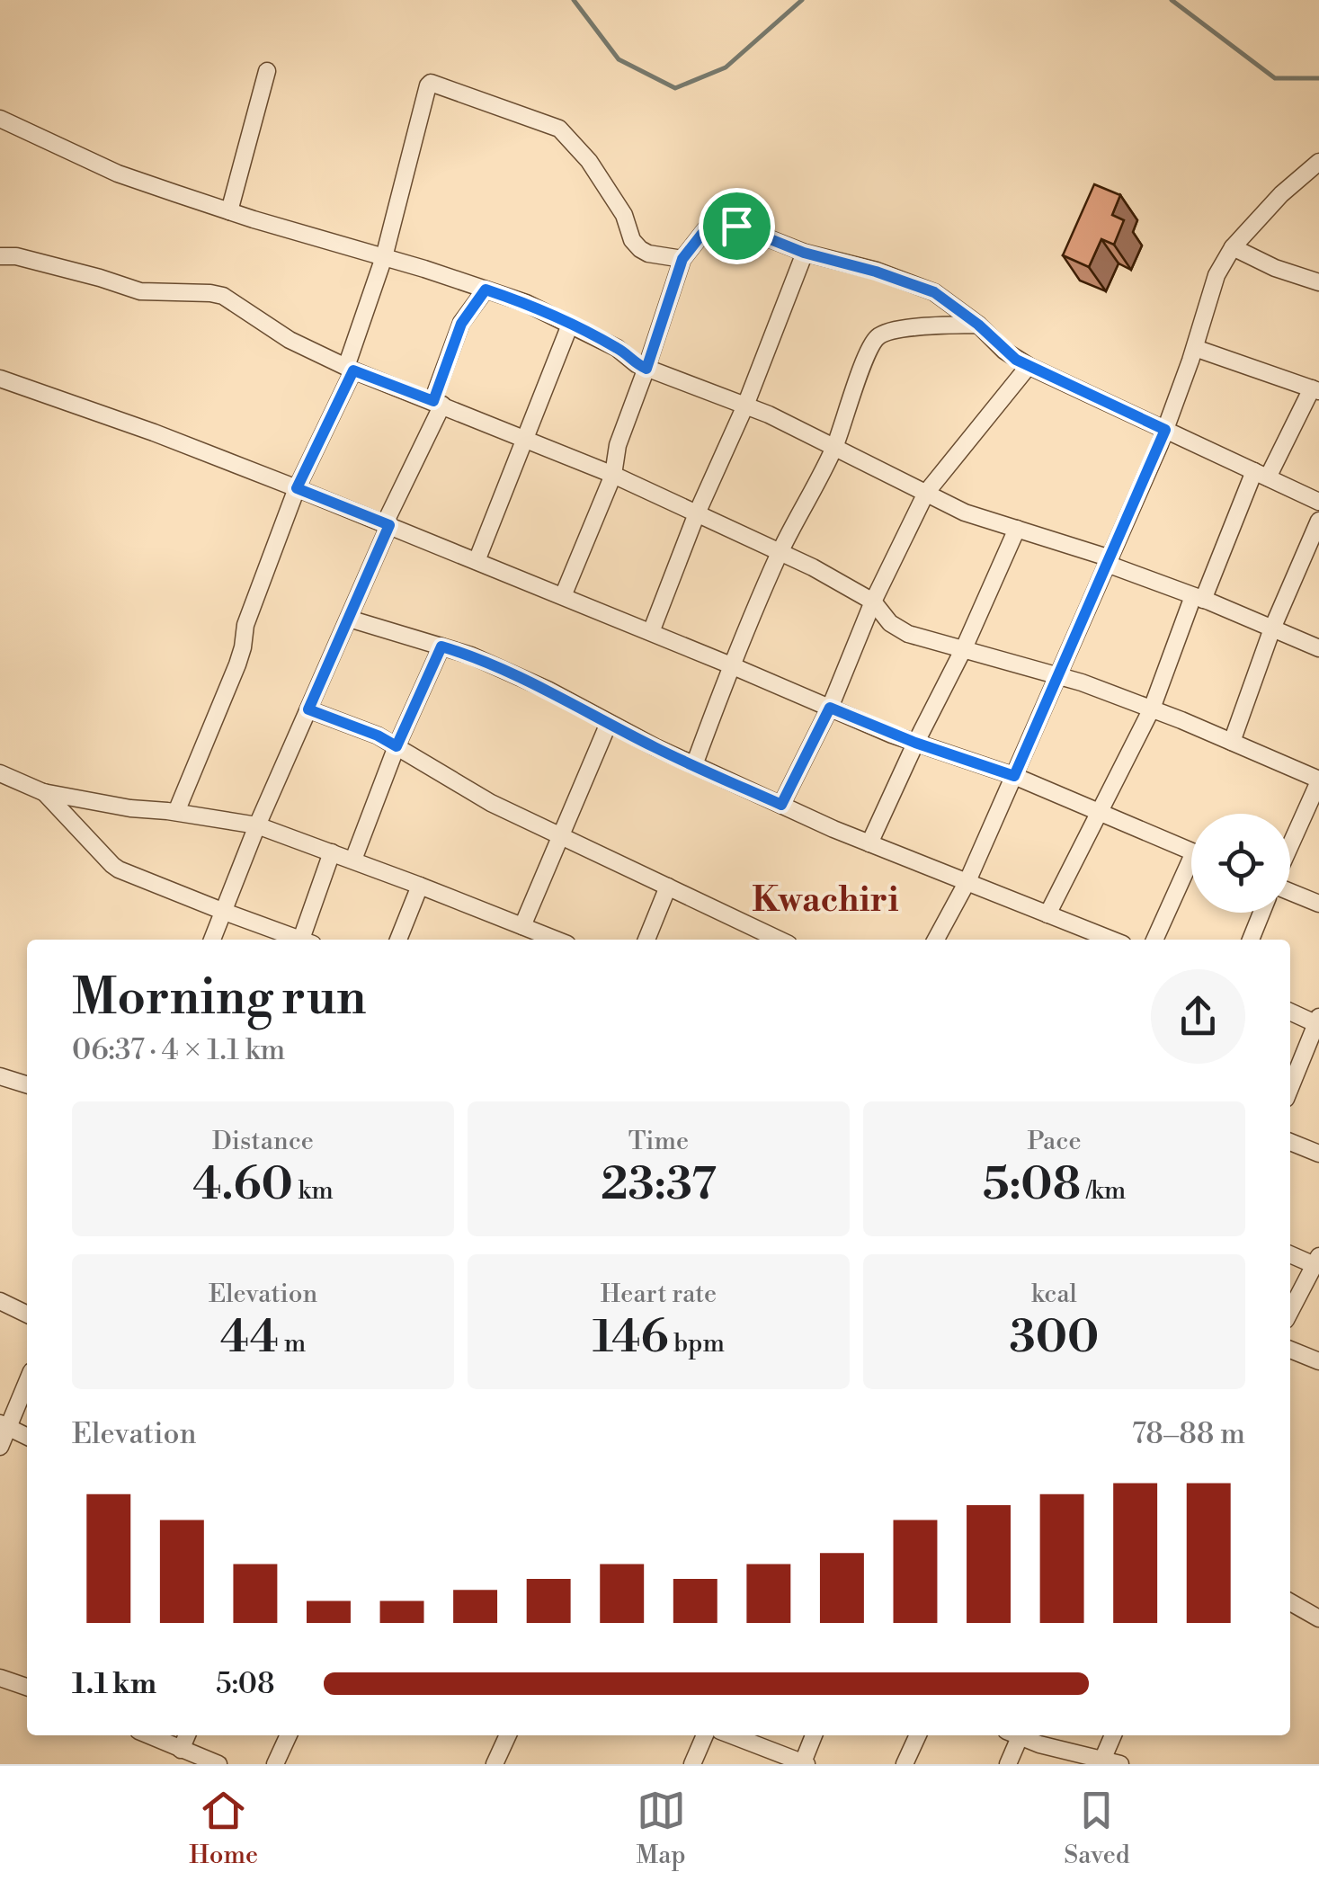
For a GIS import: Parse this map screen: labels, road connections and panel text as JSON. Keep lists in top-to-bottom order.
{
  "districts": ["Kwachiri"],
  "page": {
    "heading": ["Morning run", "06:37 · 4 × 1.1 km"],
    "stats": [
      ["Distance", "4.60 km"],
      ["Time", "23:37"],
      ["Pace", "5:08 /km"],
      ["Elevation", "44 m"],
      ["Heart rate", "146 bpm"],
      ["kcal", "300"]
    ],
    "chart": ["Elevation", "78–88 m"],
    "list": [
      {
        "name": "1.1 km",
        "note": "5:08"
      }
    ],
    "tabs": ["Home", "Map", "Saved"]
  }
}
